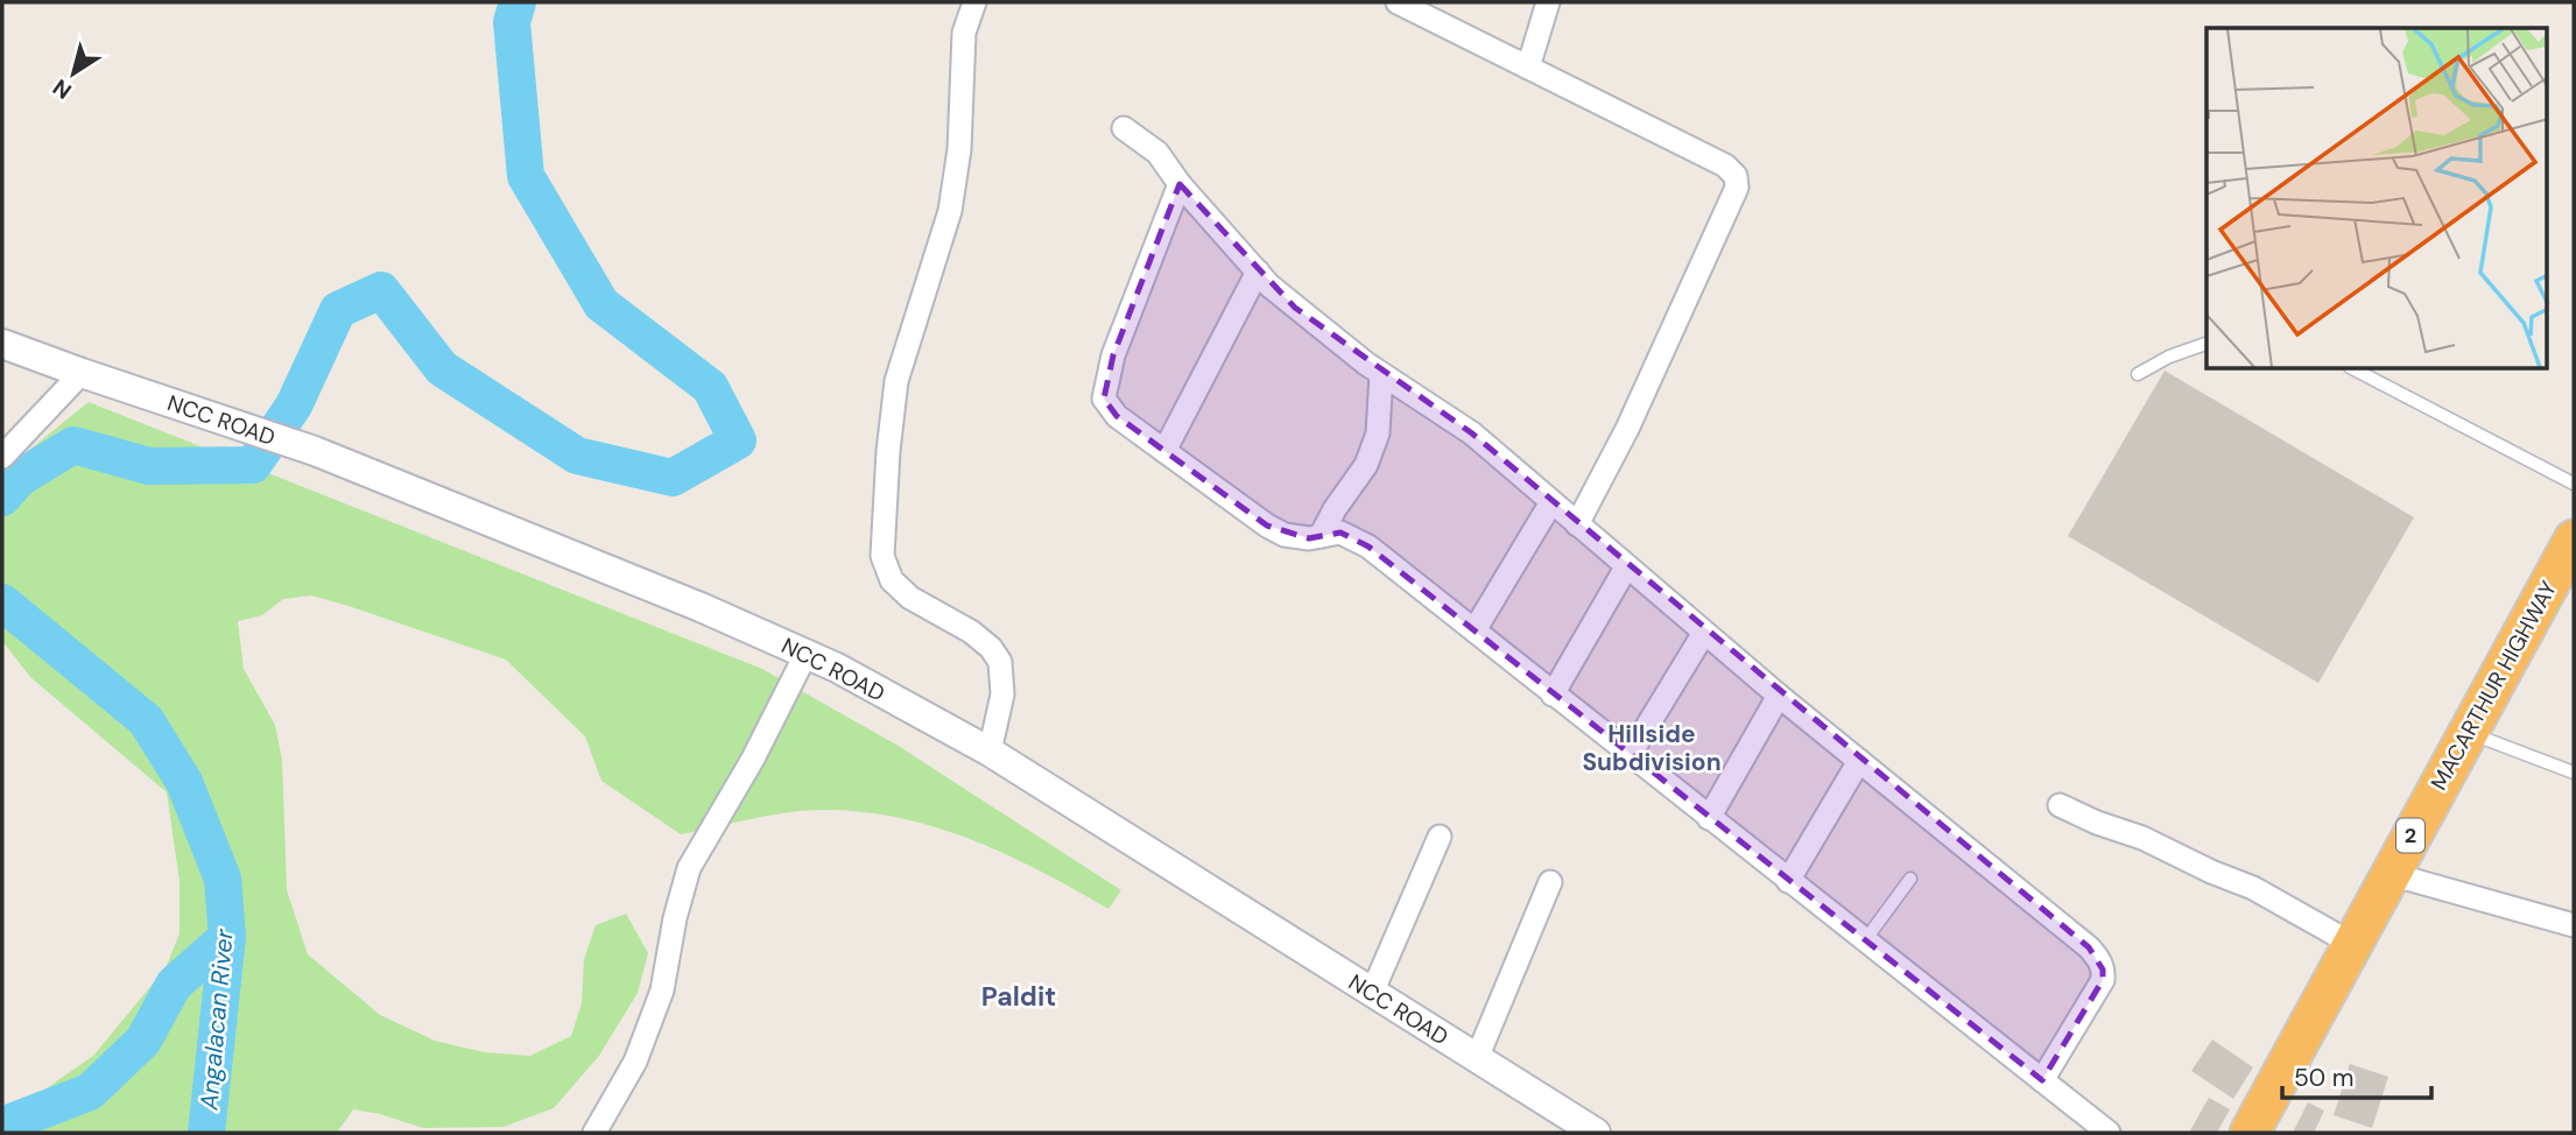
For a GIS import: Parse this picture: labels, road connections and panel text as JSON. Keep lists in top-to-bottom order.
{
  "streets": {
    "highway": ["MACARTHUR HIGHWAY", "2"],
    "street": ["NCC ROAD"]
  },
  "districts": ["Hillside Subdivision", "Paldit"],
  "water": ["Angalacan River"],
  "scale_bar": "50 m",
  "north": "bottom left"
}
